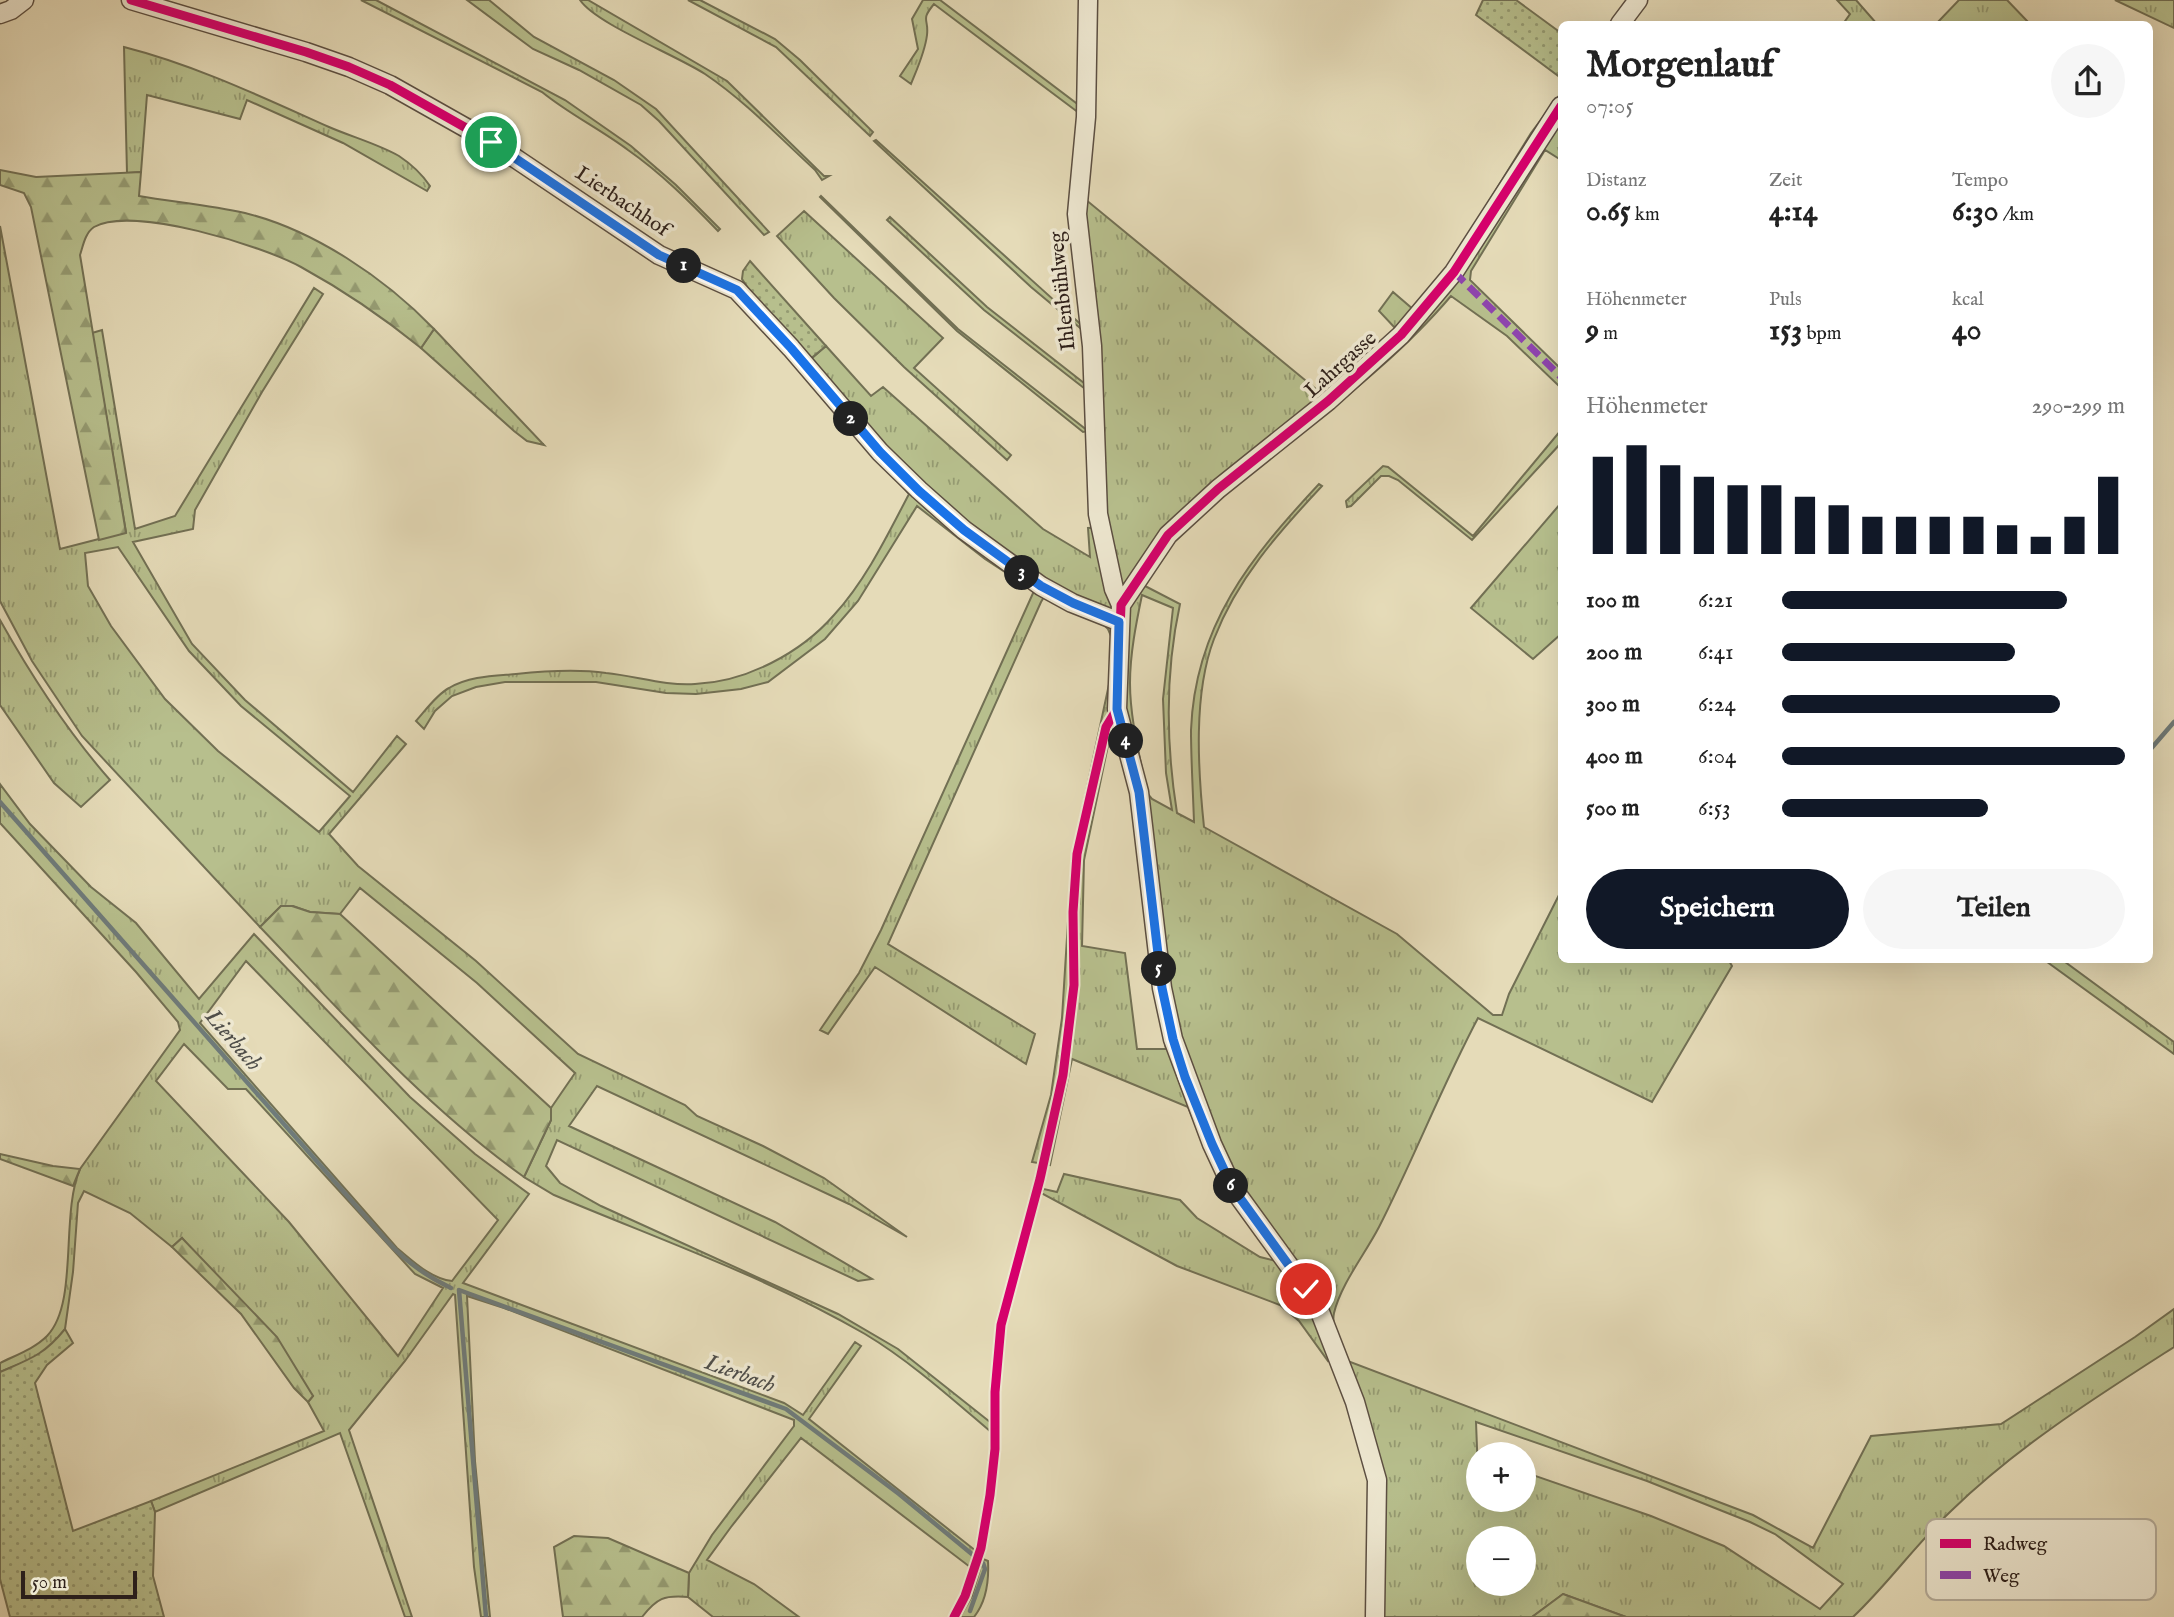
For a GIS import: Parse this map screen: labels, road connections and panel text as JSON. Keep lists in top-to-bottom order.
{
  "streets": {
    "street": ["Lierbachhof", "Ihlenbühlweg", "Lahrgasse"]
  },
  "crossings": [
    ["Lierbachhof", "Ihlenbühlweg"],
    ["Lierbachhof", "Lahrgasse"],
    ["Ihlenbühlweg", "Lahrgasse"]
  ],
  "water": ["Lierbach"],
  "legend": ["Radweg", "Weg"],
  "scale_bar": "50 m",
  "page": {
    "heading": ["Morgenlauf", "07:05"],
    "stats": [
      ["Distanz", "0.65 km"],
      ["Zeit", "4:14"],
      ["Tempo", "6:30 /km"],
      ["Höhenmeter", "9 m"],
      ["Puls", "153 bpm"],
      ["kcal", "40"]
    ],
    "pins": [
      "1",
      "2",
      "3",
      "4",
      "5",
      "6"
    ],
    "chart": ["Höhenmeter", "290–299 m"],
    "list": [
      {
        "name": "100 m",
        "note": "6:21"
      },
      {
        "name": "200 m",
        "note": "6:41"
      },
      {
        "name": "300 m",
        "note": "6:24"
      },
      {
        "name": "400 m",
        "note": "6:04"
      },
      {
        "name": "500 m",
        "note": "6:53"
      }
    ],
    "buttons": ["Speichern", "Teilen"],
    "map_buttons": ["+", "−"],
    "scale": "50 m"
  }
}
